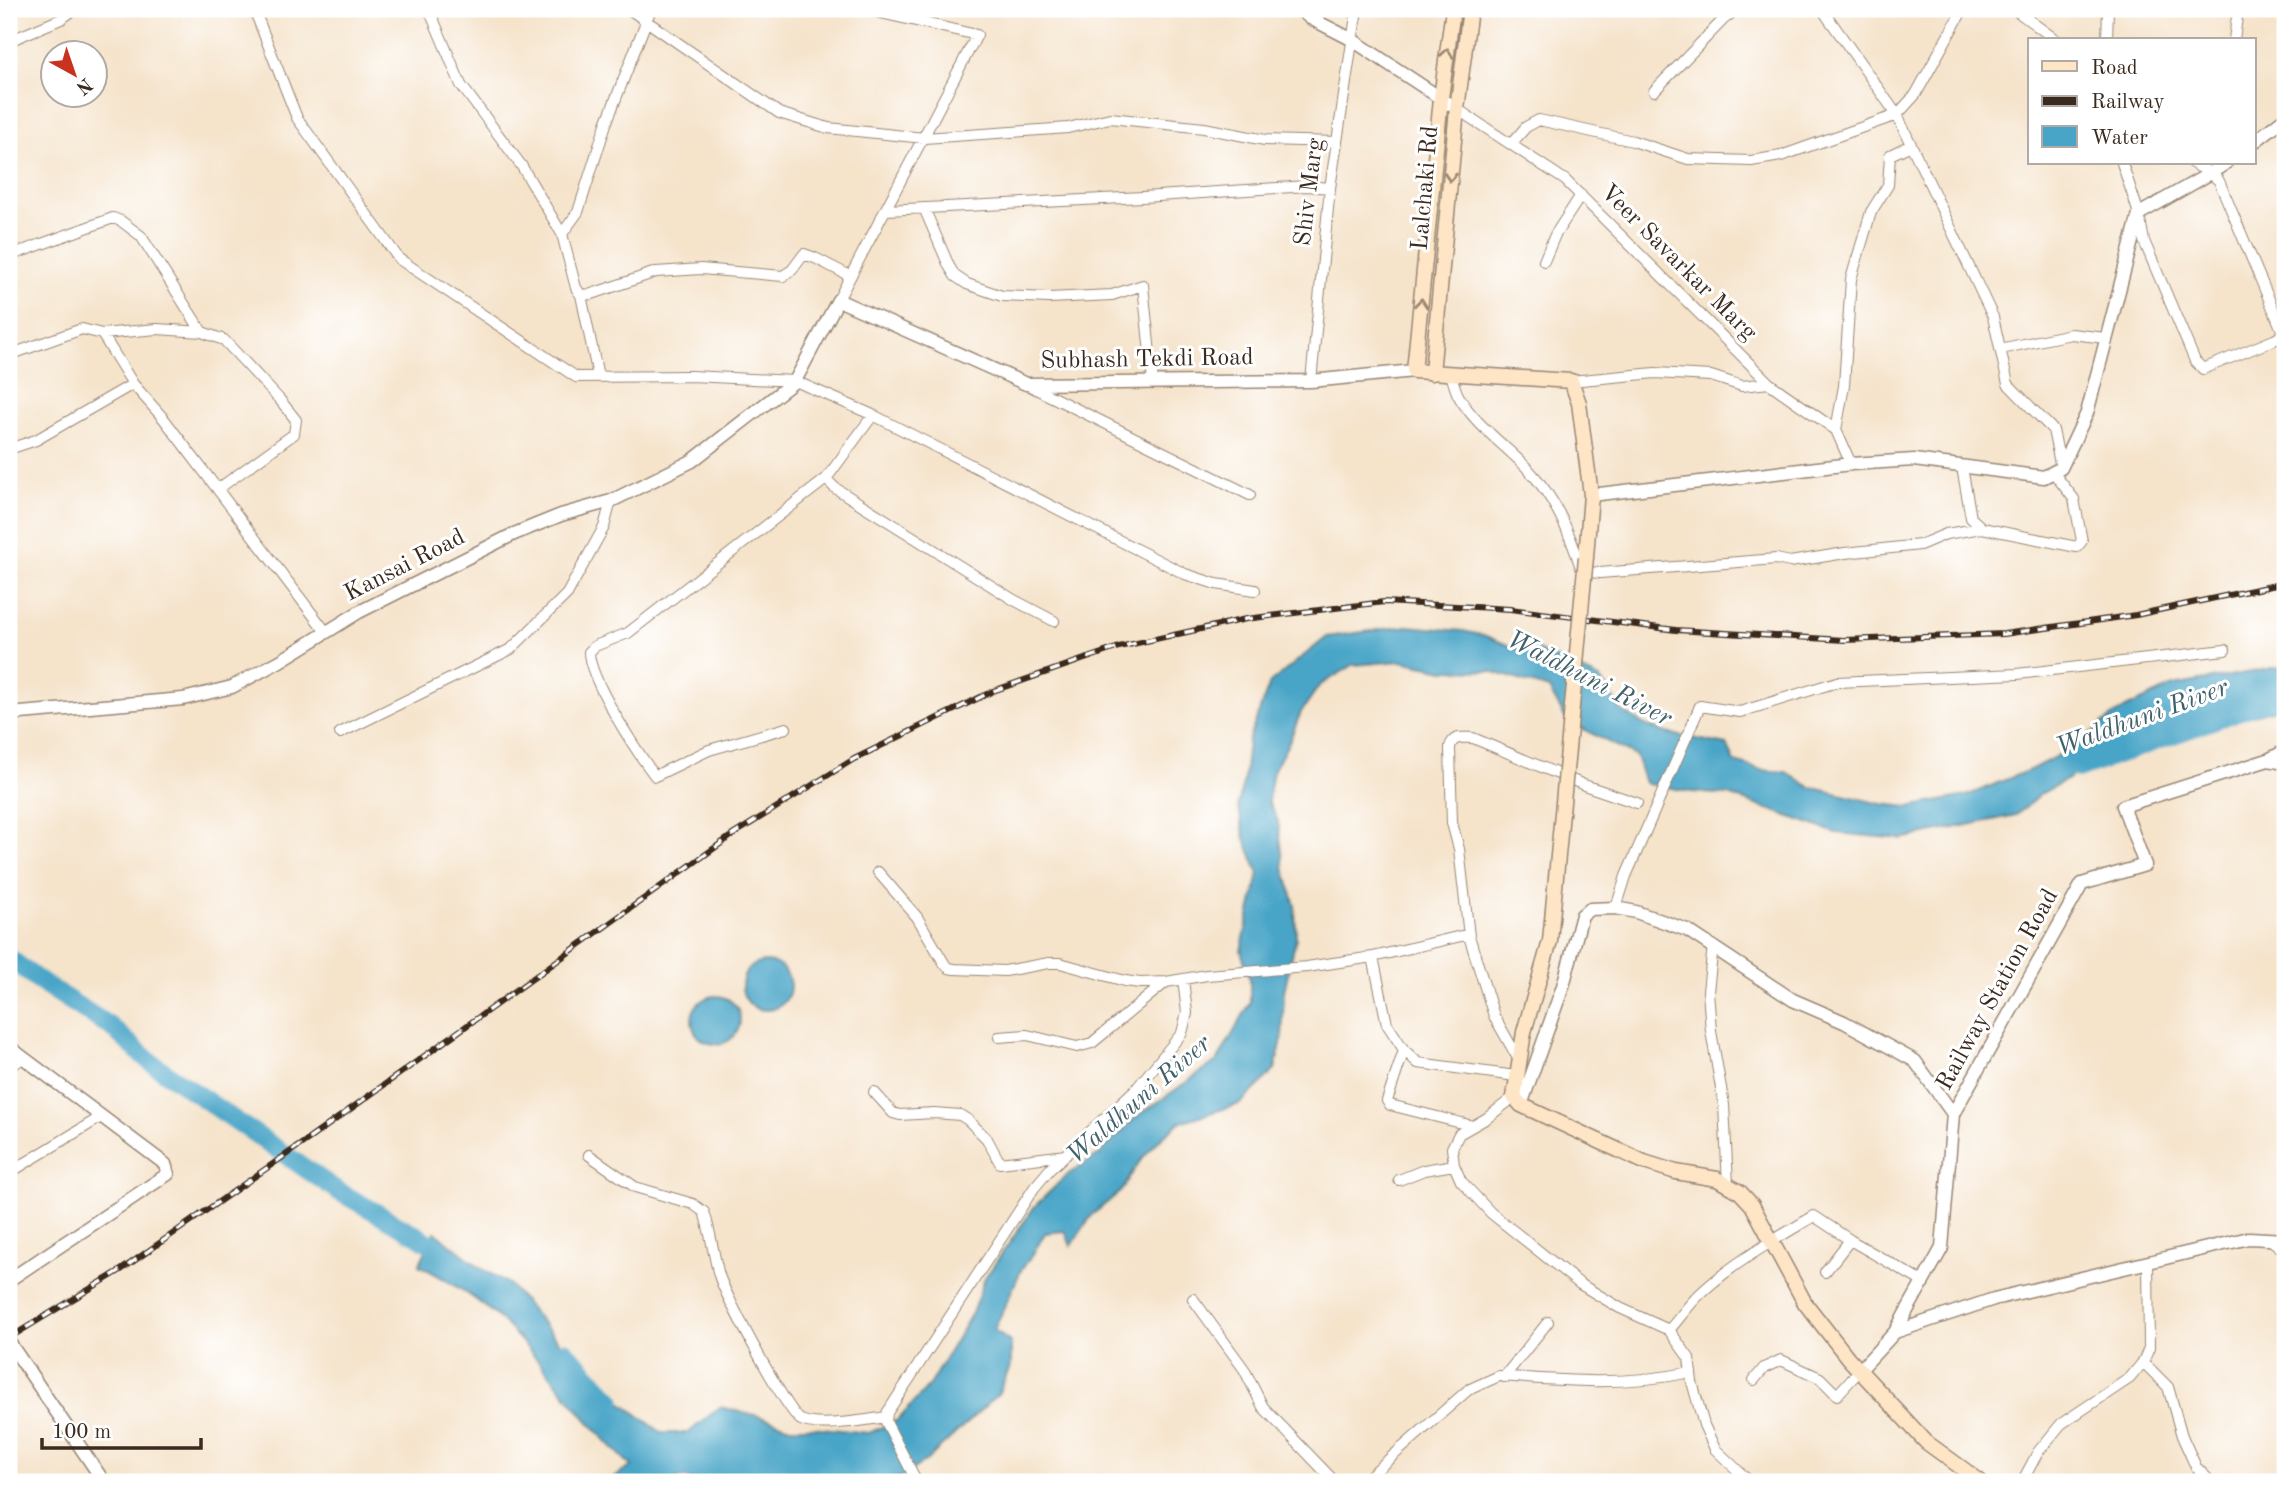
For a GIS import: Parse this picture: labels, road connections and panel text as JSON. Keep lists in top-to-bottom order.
{
  "streets": {
    "main road": ["Lalchaki Rd", "Subhash Tekdi Road"],
    "street": [
      "Shiv Marg",
      "Veer Savarkar Marg",
      "Kansai Road",
      "Railway Station Road"
    ]
  },
  "crossings": [
    ["Lalchaki Rd", "Veer Savarkar Marg"],
    ["Lalchaki Rd", "Subhash Tekdi Road"],
    ["Shiv Marg", "Subhash Tekdi Road"]
  ],
  "water": ["Waldhuni River"],
  "legend": ["Road", "Railway", "Water"],
  "scale_bar": "100 m",
  "north": "bottom right"
}
